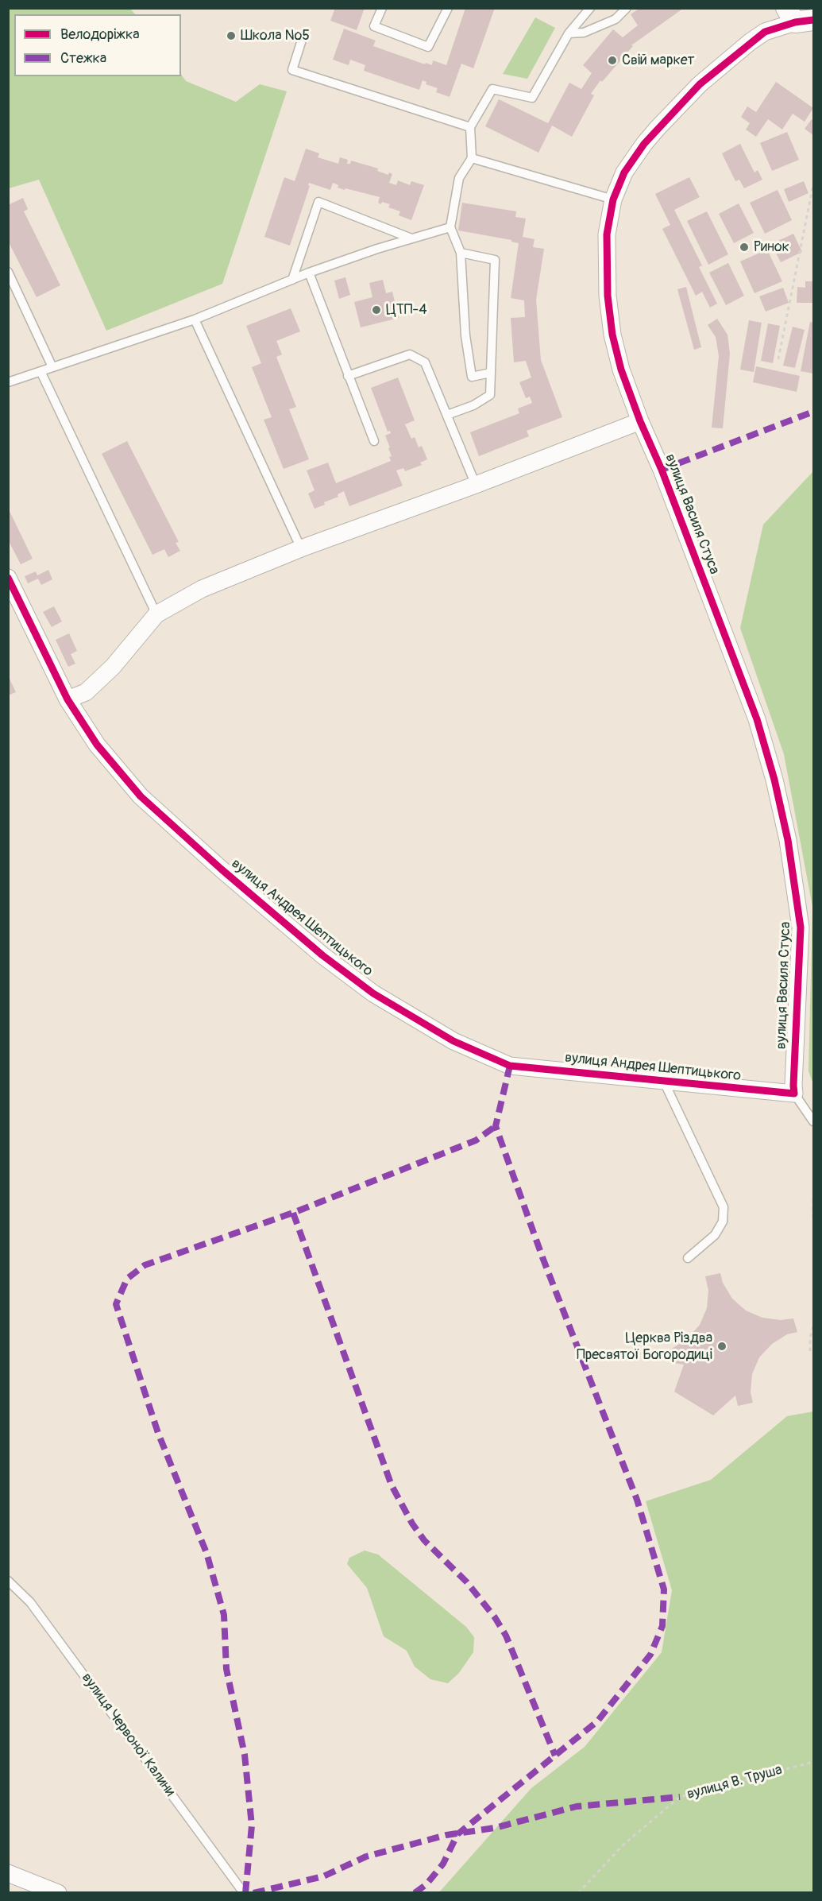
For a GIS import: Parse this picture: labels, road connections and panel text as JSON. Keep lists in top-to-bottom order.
{
  "streets": {
    "street": ["вулиця Василя Стуса", "вулиця Андрея Шептицького"],
    "lane": ["вулиця Червоної Калини"],
    "path": ["вулиця В. Труша"]
  },
  "crossings": [
    ["вулиця Василя Стуса", "вулиця Андрея Шептицького"]
  ],
  "places": [
    "Школа №5",
    "Свiй маркет",
    "Ринок",
    "ЦТП-4",
    "Церква Різдва Пресвятої Богородиці"
  ],
  "legend": ["Велодоріжка", "Стежка"]
}
